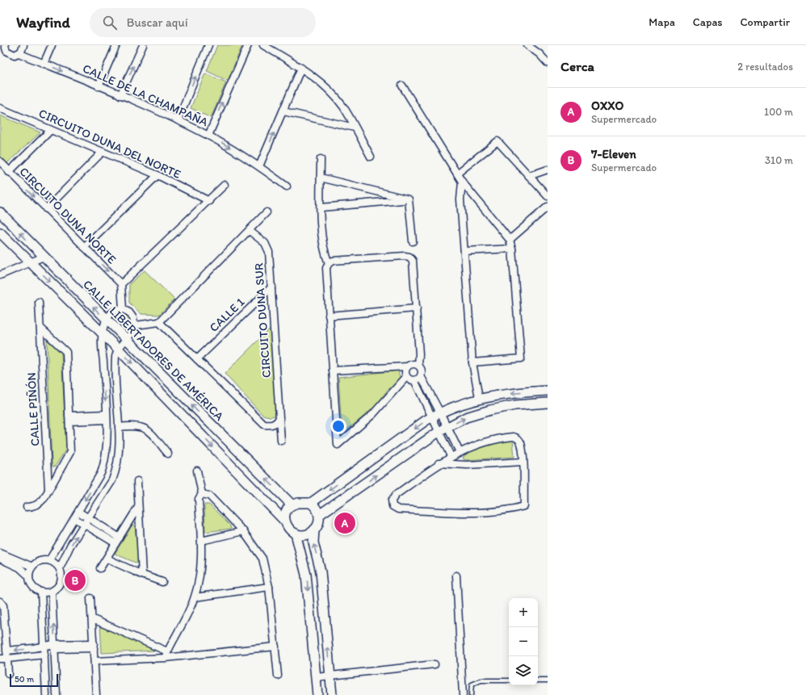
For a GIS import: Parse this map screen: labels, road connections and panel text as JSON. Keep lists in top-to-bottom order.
{
  "streets": {
    "street": [
      "CALLE DE LA CHAMPAÑA",
      "CIRCUITO DUNA DEL NORTE",
      "CIRCUITO DUNA NORTE",
      "CALLE 1",
      "CIRCUITO DUNA SUR",
      "CALLE LIBERTADORES DE AMÉRICA",
      "CALLE PIÑÓN"
    ]
  },
  "crossings": [
    ["CALLE 1", "CIRCUITO DUNA SUR"]
  ],
  "one_way": ["CALLE DE LA CHAMPAÑA", "CIRCUITO DUNA NORTE"],
  "scale_bar": "50 m",
  "page": {
    "header": "Wayfind",
    "search": "Buscar aquí",
    "nav": ["Mapa", "Capas", "Compartir"],
    "heading": ["Cerca", "2 resultados"],
    "list": [
      {
        "mark": "A",
        "name": "OXXO",
        "note": "Supermercado",
        "value": "100 m"
      },
      {
        "mark": "B",
        "name": "7-Eleven",
        "note": "Supermercado",
        "value": "310 m"
      }
    ],
    "pins": ["A", "B"],
    "map_buttons": ["+", "−"],
    "scale": "50 m"
  }
}
